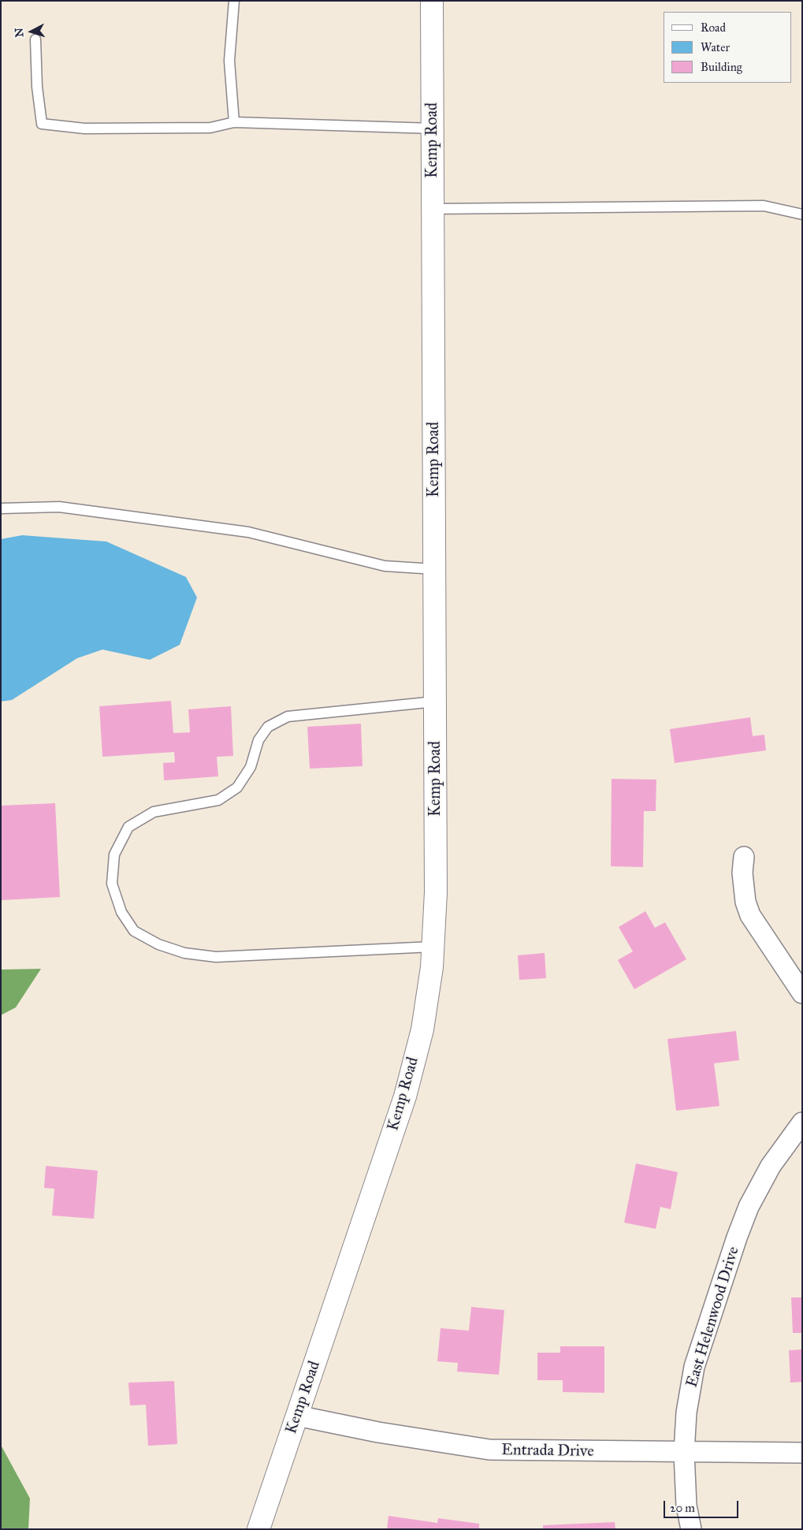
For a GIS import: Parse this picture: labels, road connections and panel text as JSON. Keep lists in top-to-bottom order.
{
  "streets": {
    "main road": ["Kemp Road"],
    "street": ["East Helenwood Drive", "Entrada Drive"]
  },
  "crossings": [
    ["Kemp Road", "Entrada Drive"],
    ["East Helenwood Drive", "Entrada Drive"]
  ],
  "legend": ["Road", "Water", "Building"],
  "scale_bar": "20 m",
  "north": "left"
}
